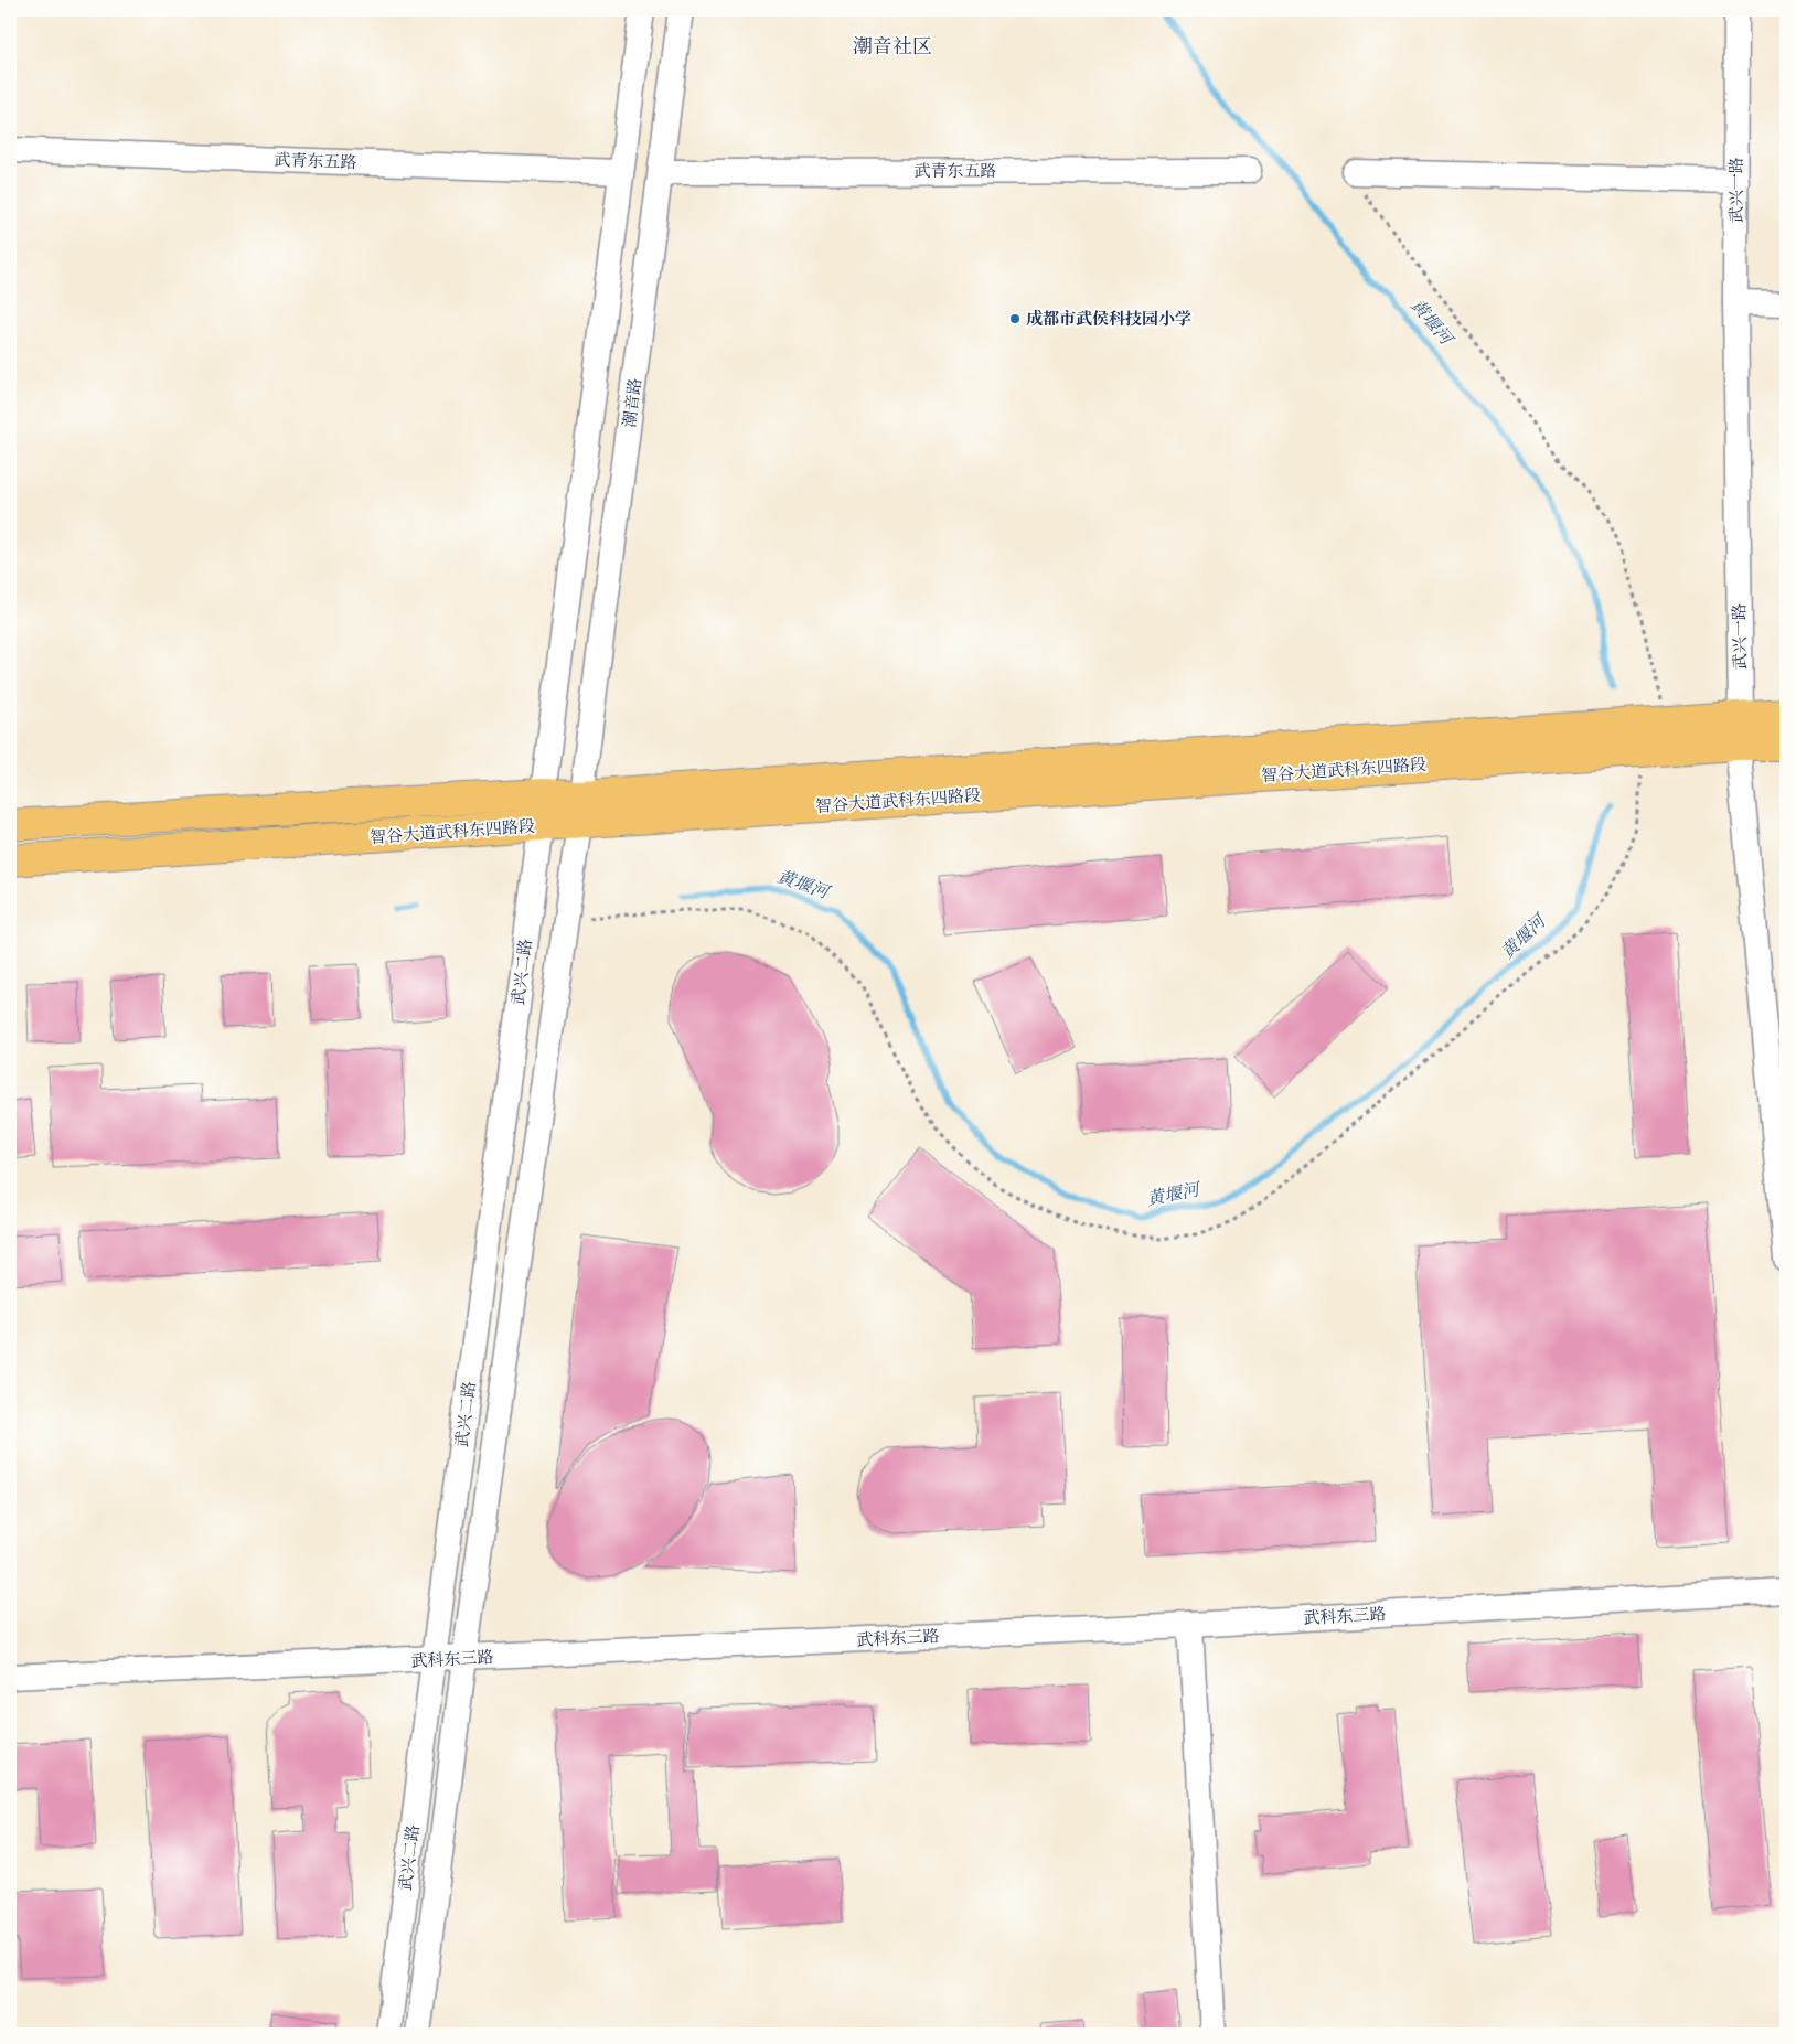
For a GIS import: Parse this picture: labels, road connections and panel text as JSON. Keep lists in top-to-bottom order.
{
  "streets": {
    "main road": ["智谷大道武科东四路段"],
    "street": [
      "武青东五路",
      "武兴一路",
      "潮音路",
      "武兴二路",
      "武科东三路"
    ]
  },
  "crossings": [
    ["武青东五路", "潮音路"],
    ["武兴一路", "智谷大道武科东四路段"],
    ["潮音路", "智谷大道武科东四路段"],
    ["潮音路", "武科东三路"],
    ["智谷大道武科东四路段", "武兴二路"],
    ["武兴二路", "武科东三路"]
  ],
  "districts": ["潮音社区"],
  "water": ["黄堰河"],
  "places": ["成都市武侯科技园小学"]
}
